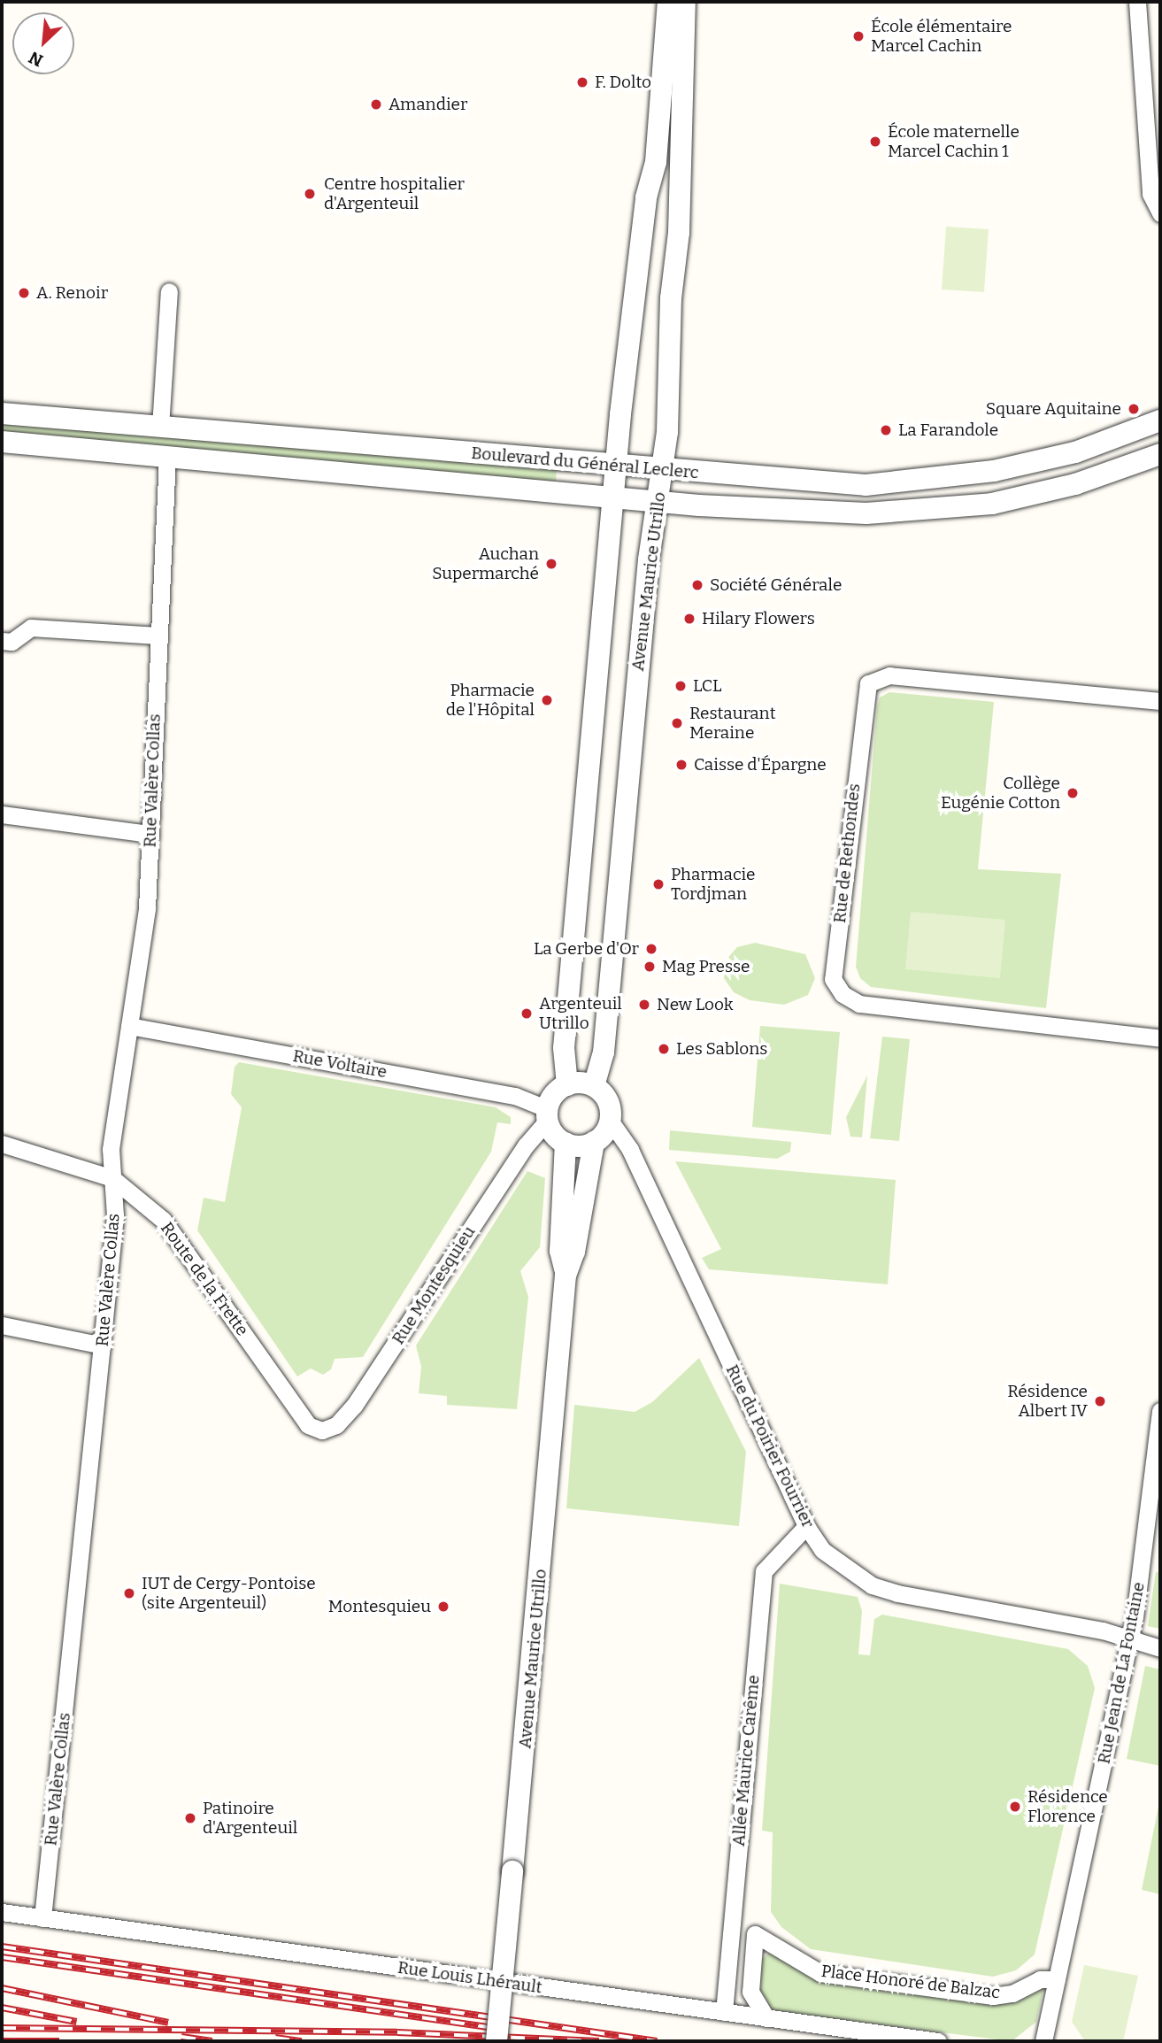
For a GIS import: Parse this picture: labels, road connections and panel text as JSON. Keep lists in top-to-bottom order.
{
  "streets": {
    "street": [
      "Boulevard du Général Leclerc",
      "Avenue Maurice Utrillo",
      "Rue Valère Collas",
      "Rue de Rethondes",
      "Rue Voltaire",
      "Route de la Frette",
      "Rue Montesquieu",
      "Rue du Poirier Fourrier",
      "Rue Jean de La Fontaine",
      "Allée Maurice Carême",
      "Rue Louis Lhérault",
      "Place Honoré de Balzac"
    ]
  },
  "crossings": [
    ["Boulevard du Général Leclerc", "Avenue Maurice Utrillo"],
    ["Boulevard du Général Leclerc", "Rue Valère Collas"],
    ["Avenue Maurice Utrillo", "Rue Voltaire"],
    ["Avenue Maurice Utrillo", "Rue Montesquieu"],
    ["Avenue Maurice Utrillo", "Rue du Poirier Fourrier"],
    ["Rue Valère Collas", "Rue Voltaire"],
    ["Rue Valère Collas", "Route de la Frette"],
    ["Rue Valère Collas", "Rue Louis Lhérault"],
    ["Rue Voltaire", "Rue Montesquieu"],
    ["Rue Voltaire", "Rue du Poirier Fourrier"],
    ["Route de la Frette", "Rue Montesquieu"],
    ["Rue Montesquieu", "Rue du Poirier Fourrier"],
    ["Rue du Poirier Fourrier", "Rue Jean de La Fontaine"],
    ["Rue du Poirier Fourrier", "Allée Maurice Carême"],
    ["Rue Jean de La Fontaine", "Place Honoré de Balzac"],
    ["Allée Maurice Carême", "Rue Louis Lhérault"]
  ],
  "places": [
    "École élémentaire Marcel Cachin",
    "F. Dolto",
    "Amandier",
    "École maternelle Marcel Cachin 1",
    "Centre hospitalier d'Argenteuil",
    "A. Renoir",
    "Square Aquitaine",
    "La Farandole",
    "Auchan Supermarché",
    "Société Générale",
    "Hilary Flowers",
    "LCL",
    "Pharmacie de l'Hôpital",
    "Restaurant Meraine",
    "Caisse d'Épargne",
    "Collège Eugénie Cotton",
    "Pharmacie Tordjman",
    "La Gerbe d'Or",
    "Mag Presse",
    "New Look",
    "Argenteuil Utrillo",
    "Les Sablons",
    "Résidence Albert IV",
    "IUT de Cergy-Pontoise (site Argenteuil)",
    "Montesquieu",
    "Résidence Florence",
    "Patinoire d'Argenteuil"
  ],
  "north": "bottom left"
}
